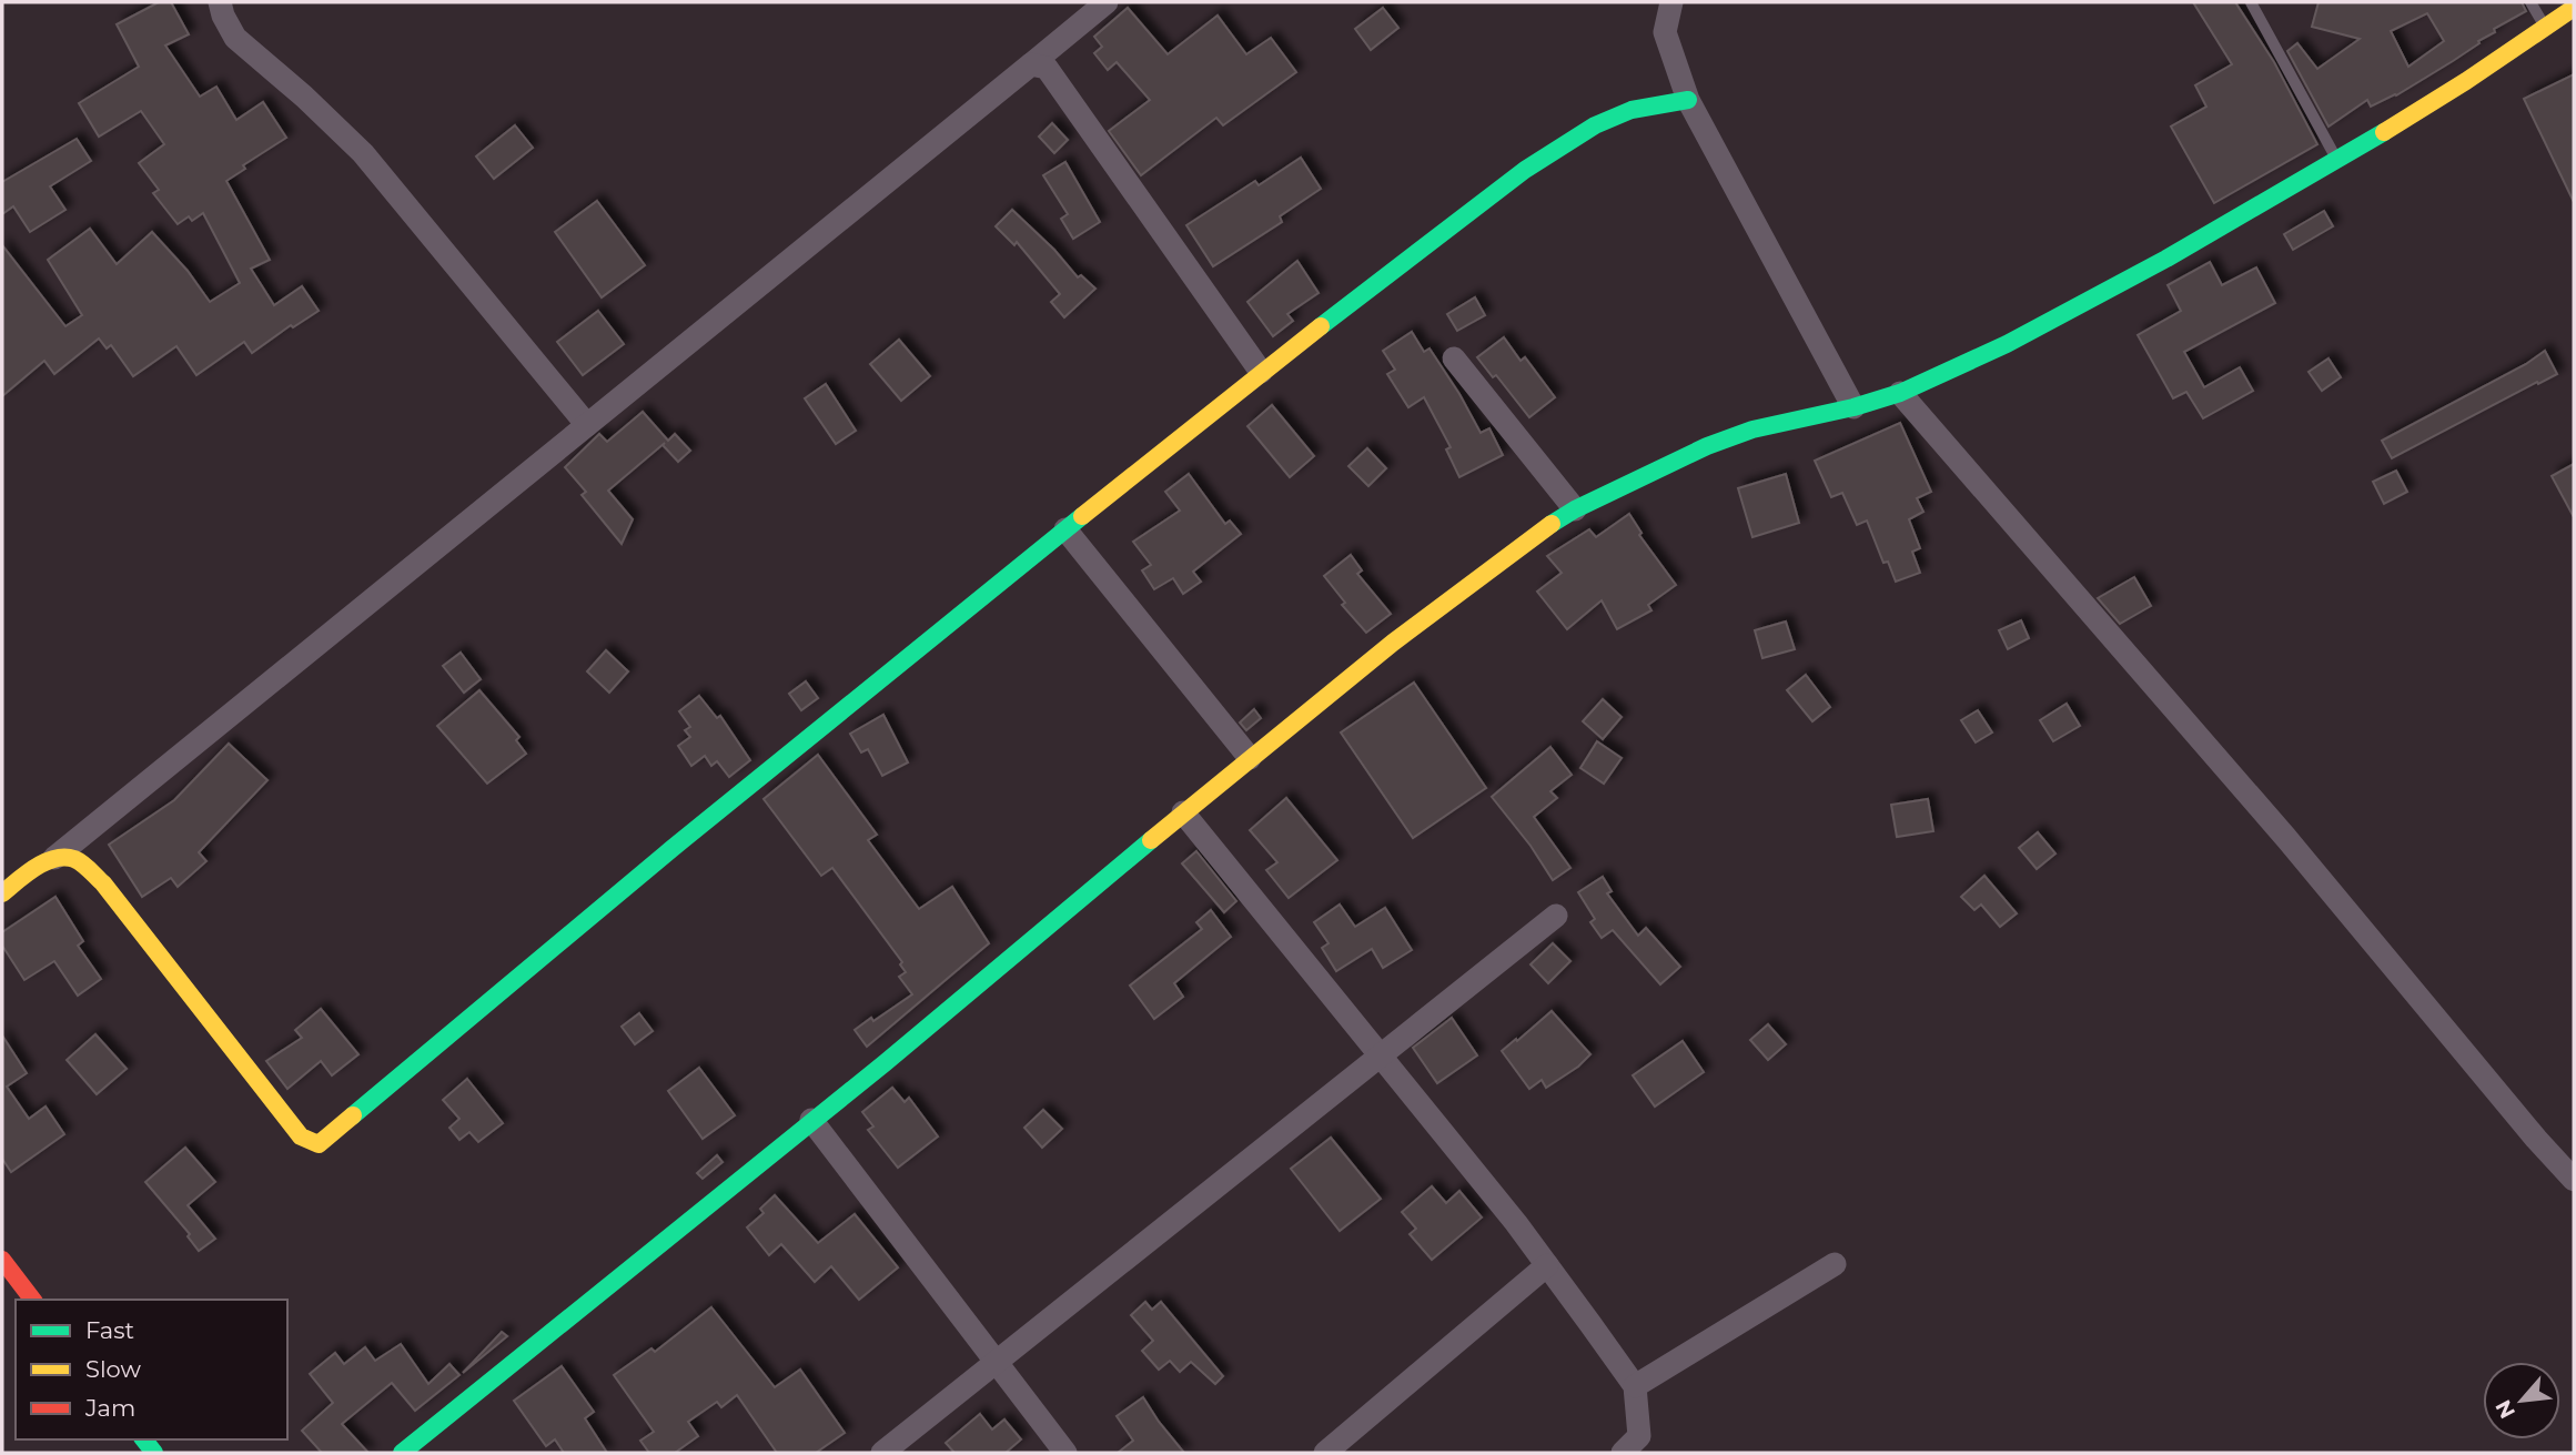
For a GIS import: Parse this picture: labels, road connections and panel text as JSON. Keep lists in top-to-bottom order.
{
  "legend": ["Fast", "Slow", "Jam"],
  "north": "bottom left"
}
